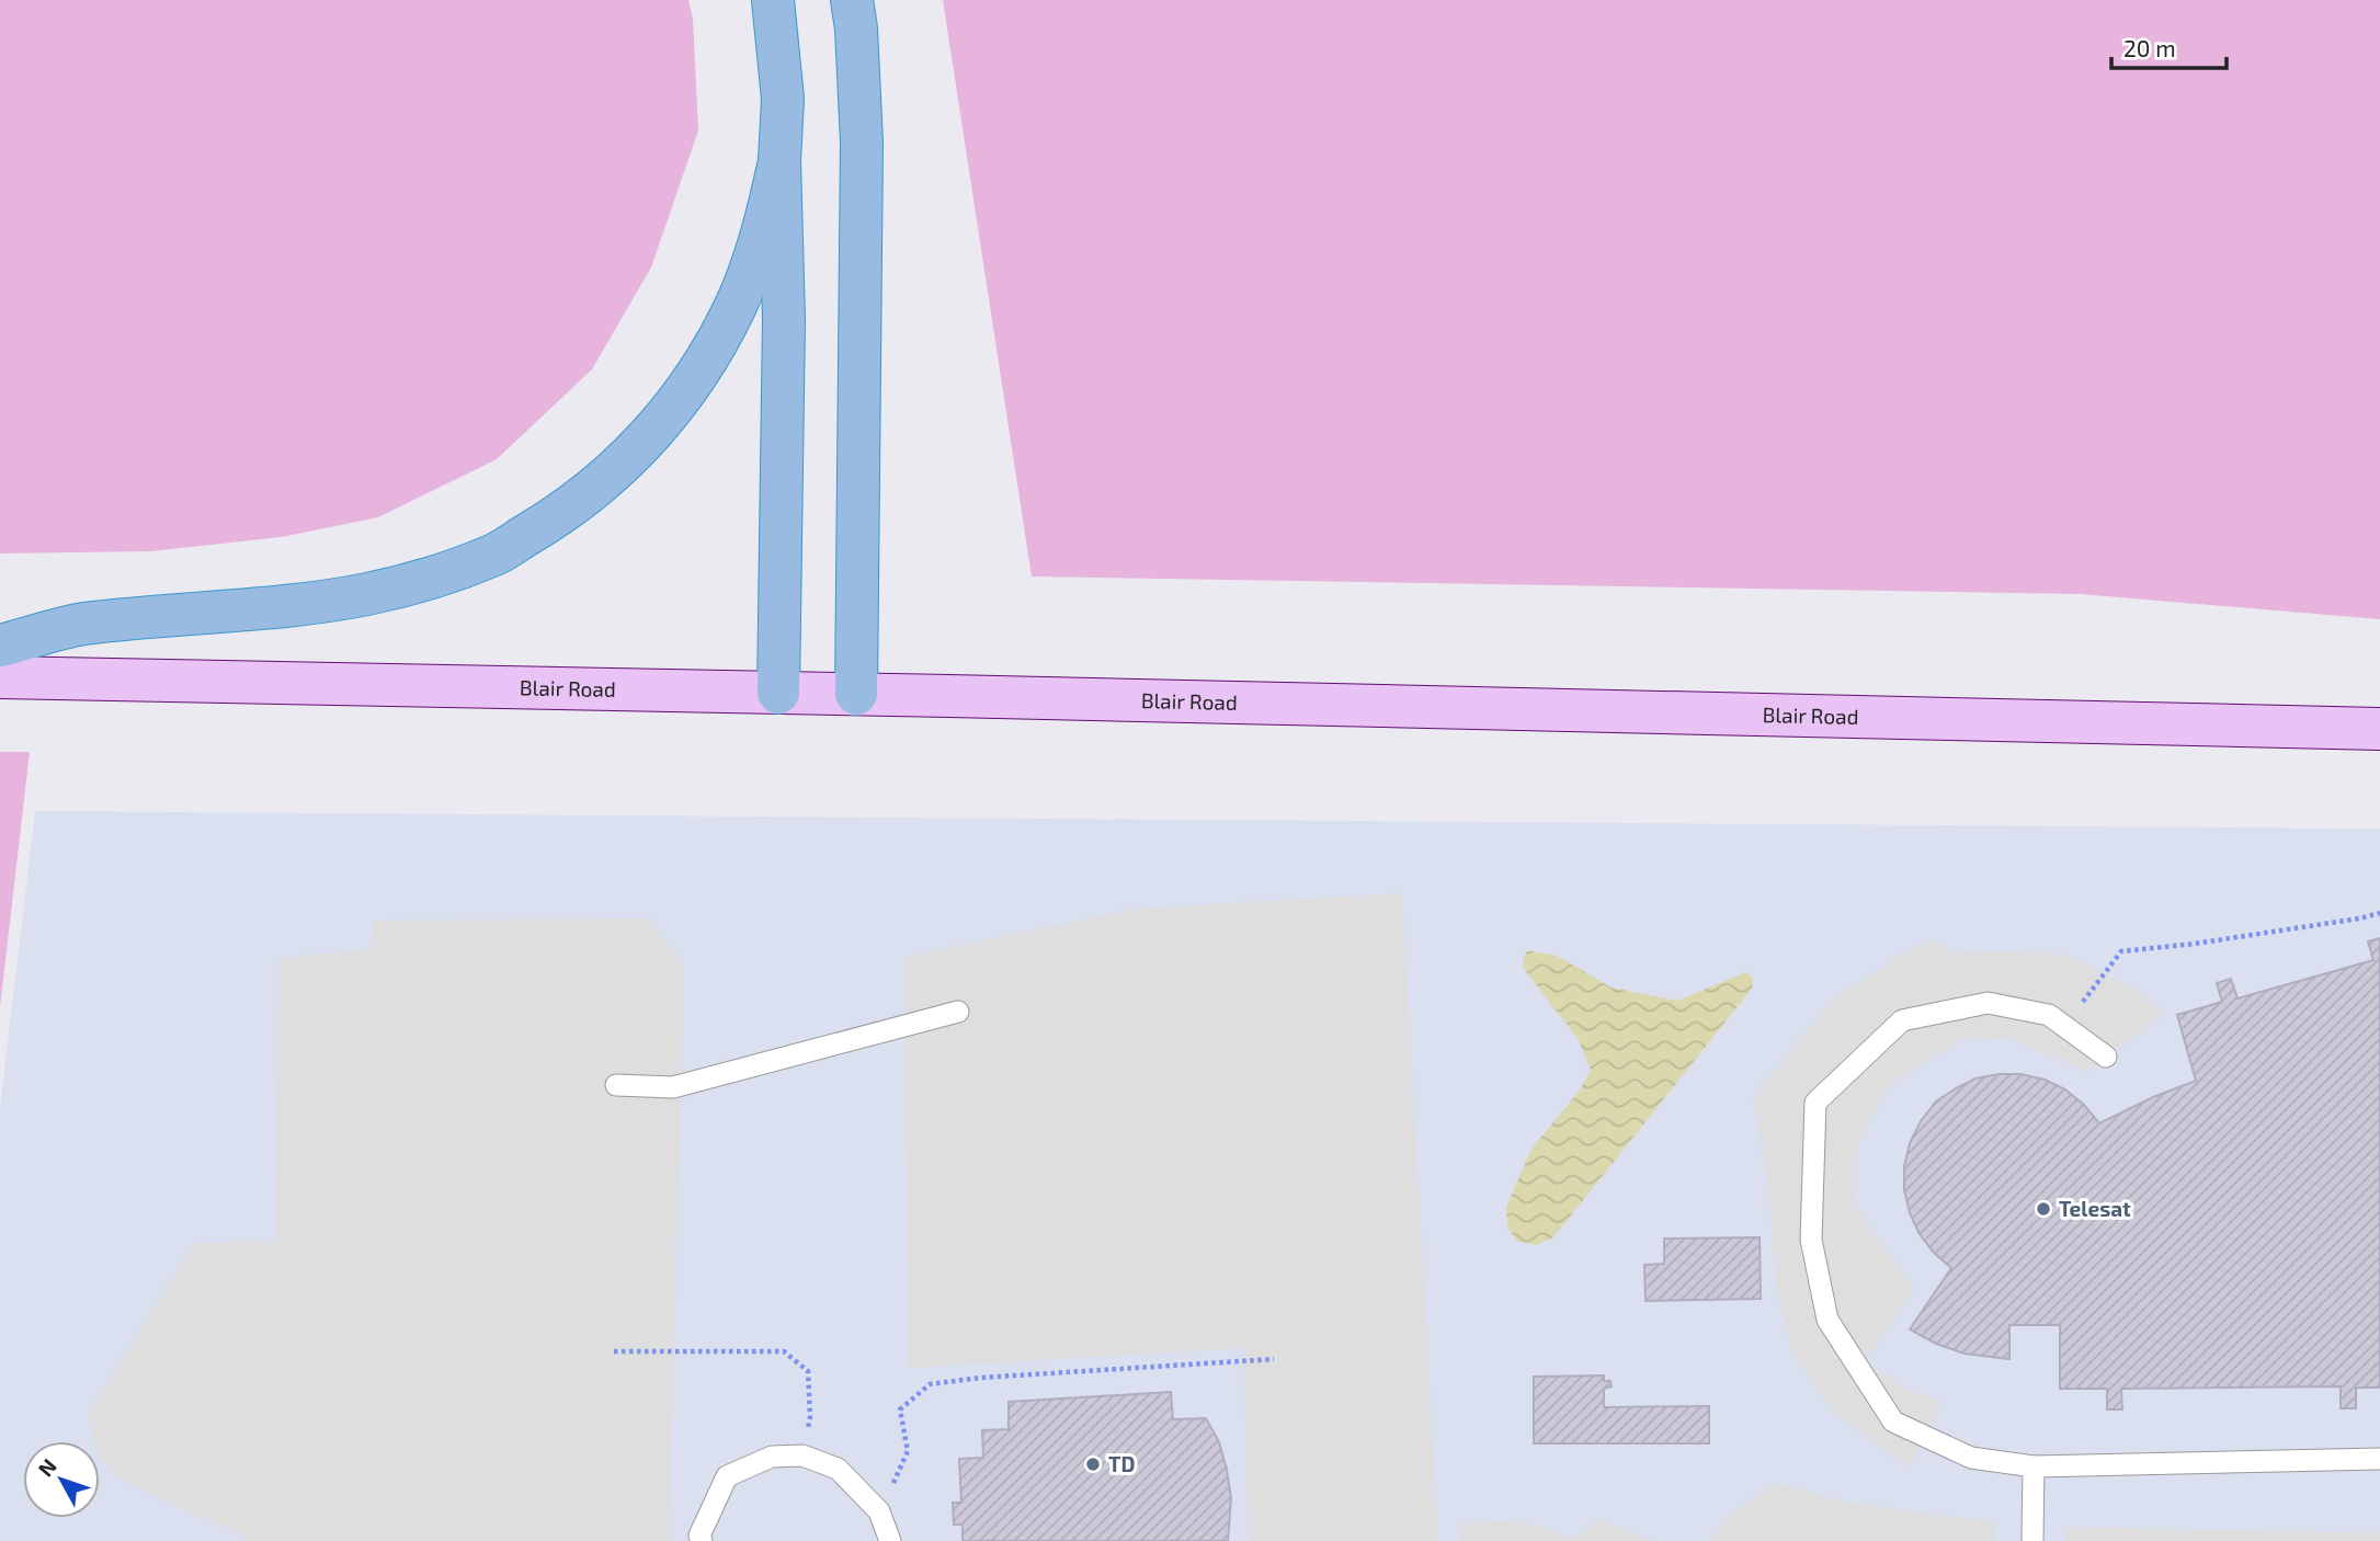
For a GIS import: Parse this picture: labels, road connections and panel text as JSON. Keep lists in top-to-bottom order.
{
  "streets": {
    "main road": ["Blair Road"]
  },
  "places": ["Telesat", "TD"],
  "scale_bar": "20 m",
  "north": "top left"
}
